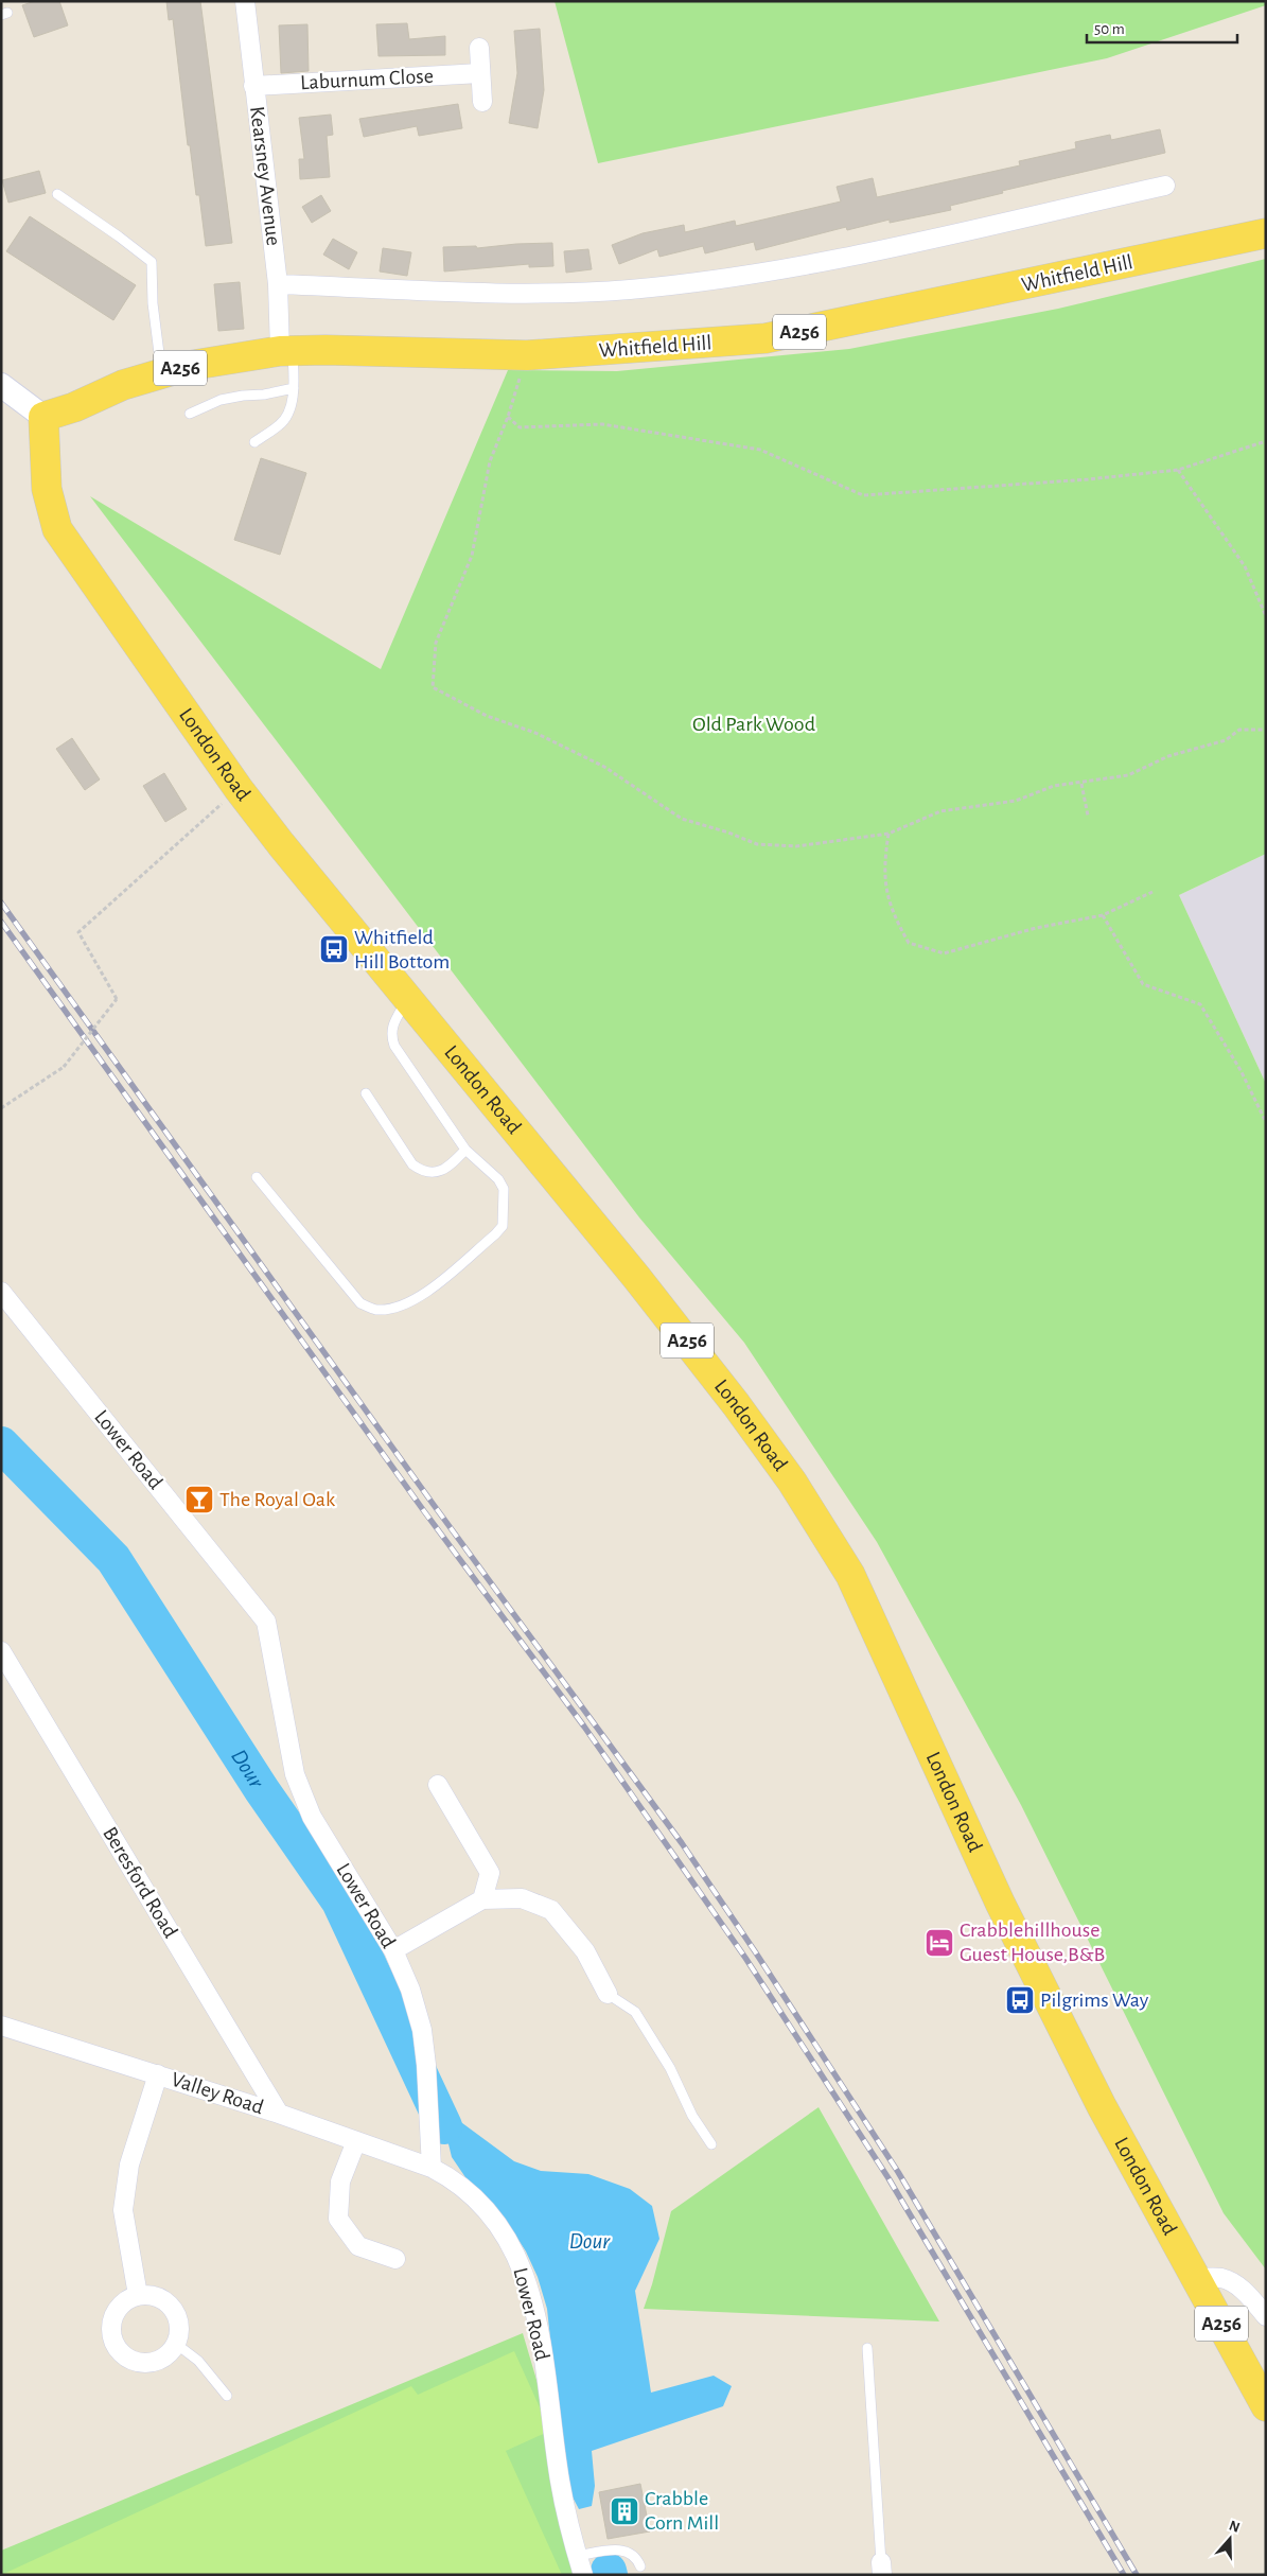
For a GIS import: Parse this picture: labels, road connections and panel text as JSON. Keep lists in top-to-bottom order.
{
  "streets": {
    "main road": ["Whitfield Hill", "A256", "London Road"],
    "street": [
      "Laburnum Close",
      "Kearsney Avenue",
      "Lower Road",
      "Beresford Road",
      "Valley Road"
    ]
  },
  "crossings": [
    ["Laburnum Close", "Kearsney Avenue"],
    ["Kearsney Avenue", "Whitfield Hill"],
    ["Whitfield Hill", "London Road"],
    ["Lower Road", "Valley Road"],
    ["Beresford Road", "Valley Road"]
  ],
  "water": ["Dour"],
  "parks": ["Old Park Wood"],
  "places": {
    "bus stop": ["Whitfield Hill Bottom", "Pilgrims Way"],
    "bar": ["The Royal Oak"],
    "hotel": ["Crabblehillhouse Guest House,B&B"],
    "building": ["Crabble Corn Mill"]
  },
  "scale_bar": "50 m",
  "north": "top"
}
